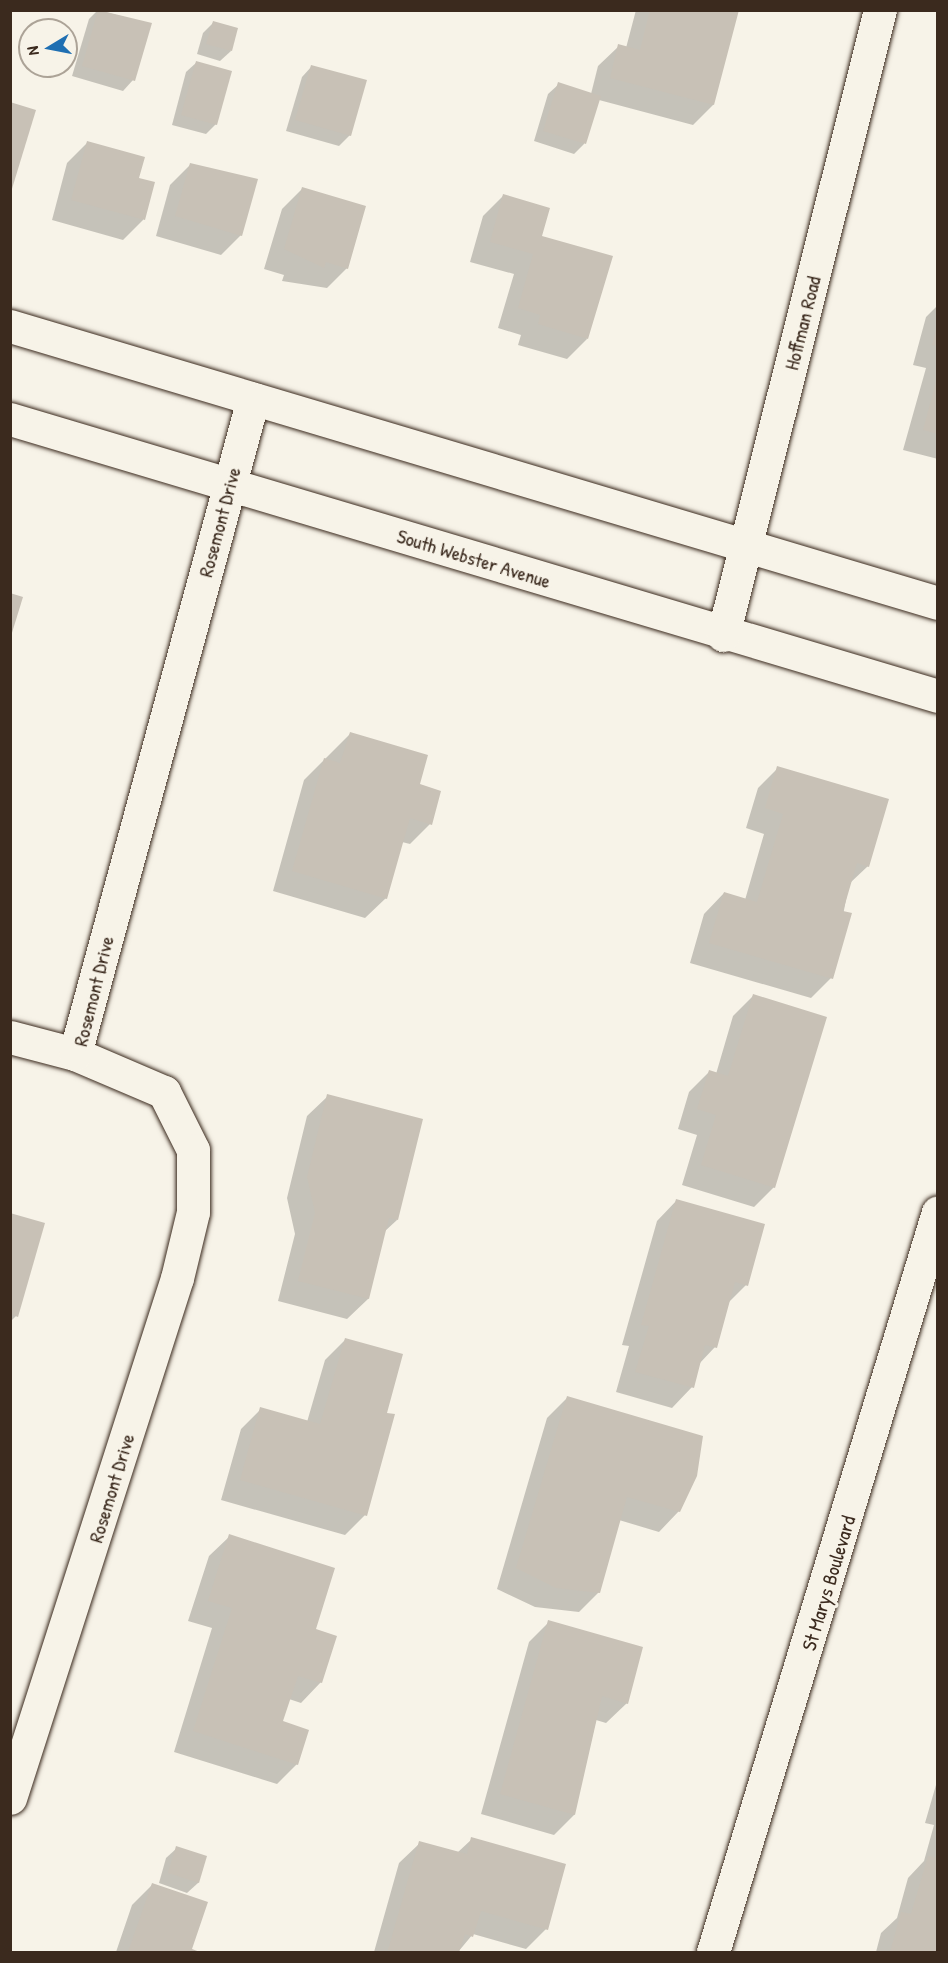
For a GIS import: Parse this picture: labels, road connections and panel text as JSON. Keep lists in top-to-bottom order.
{
  "streets": {
    "street": [
      "Hoffman Road",
      "Rosemont Drive",
      "South Webster Avenue",
      "St Marys Boulevard"
    ]
  },
  "crossings": [
    ["Hoffman Road", "South Webster Avenue"],
    ["Rosemont Drive", "South Webster Avenue"]
  ],
  "north": "left"
}
